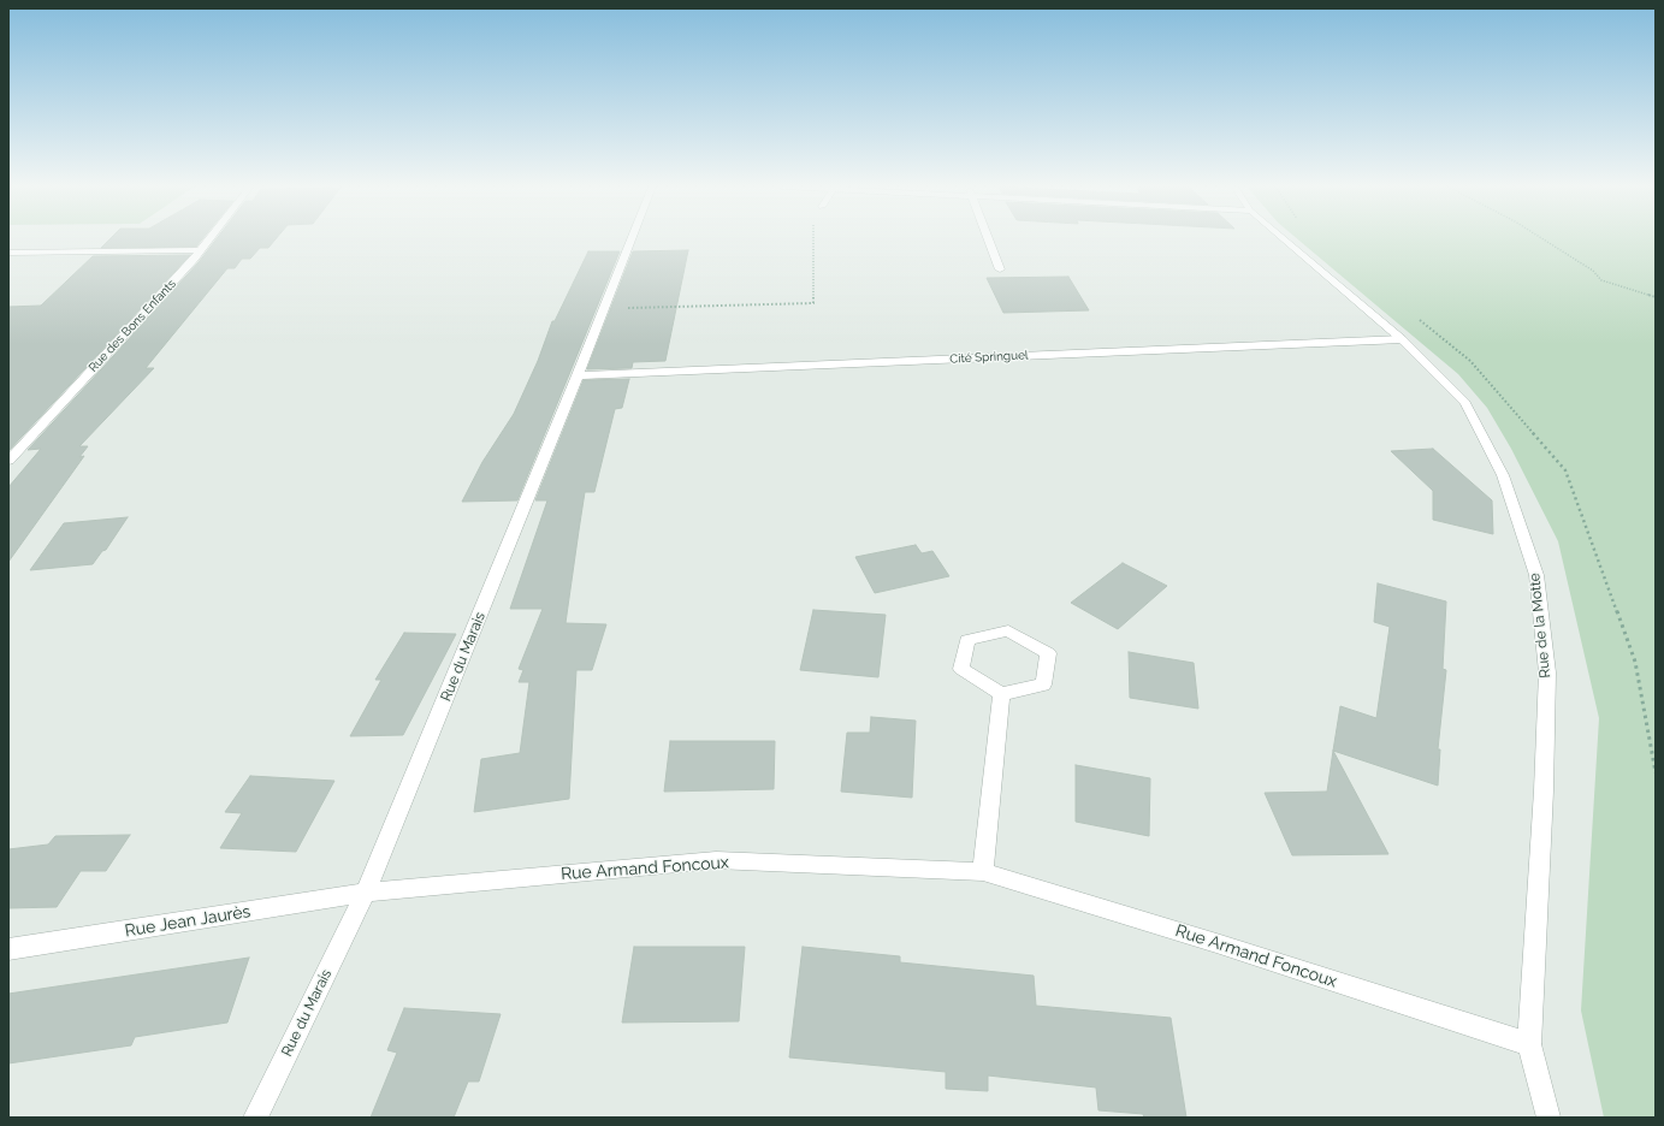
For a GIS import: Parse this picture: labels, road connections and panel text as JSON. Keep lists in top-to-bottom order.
{
  "streets": {
    "street": [
      "Rue des Bons Enfants",
      "Cité Springuel",
      "Rue de la Motte",
      "Rue du Marais",
      "Rue Armand Foncoux",
      "Rue Jean Jaurès"
    ]
  },
  "crossings": [
    ["Cité Springuel", "Rue de la Motte"],
    ["Cité Springuel", "Rue du Marais"],
    ["Rue de la Motte", "Rue Armand Foncoux"],
    ["Rue du Marais", "Rue Armand Foncoux"],
    ["Rue du Marais", "Rue Jean Jaurès"],
    ["Rue Armand Foncoux", "Rue Jean Jaurès"]
  ]
}
